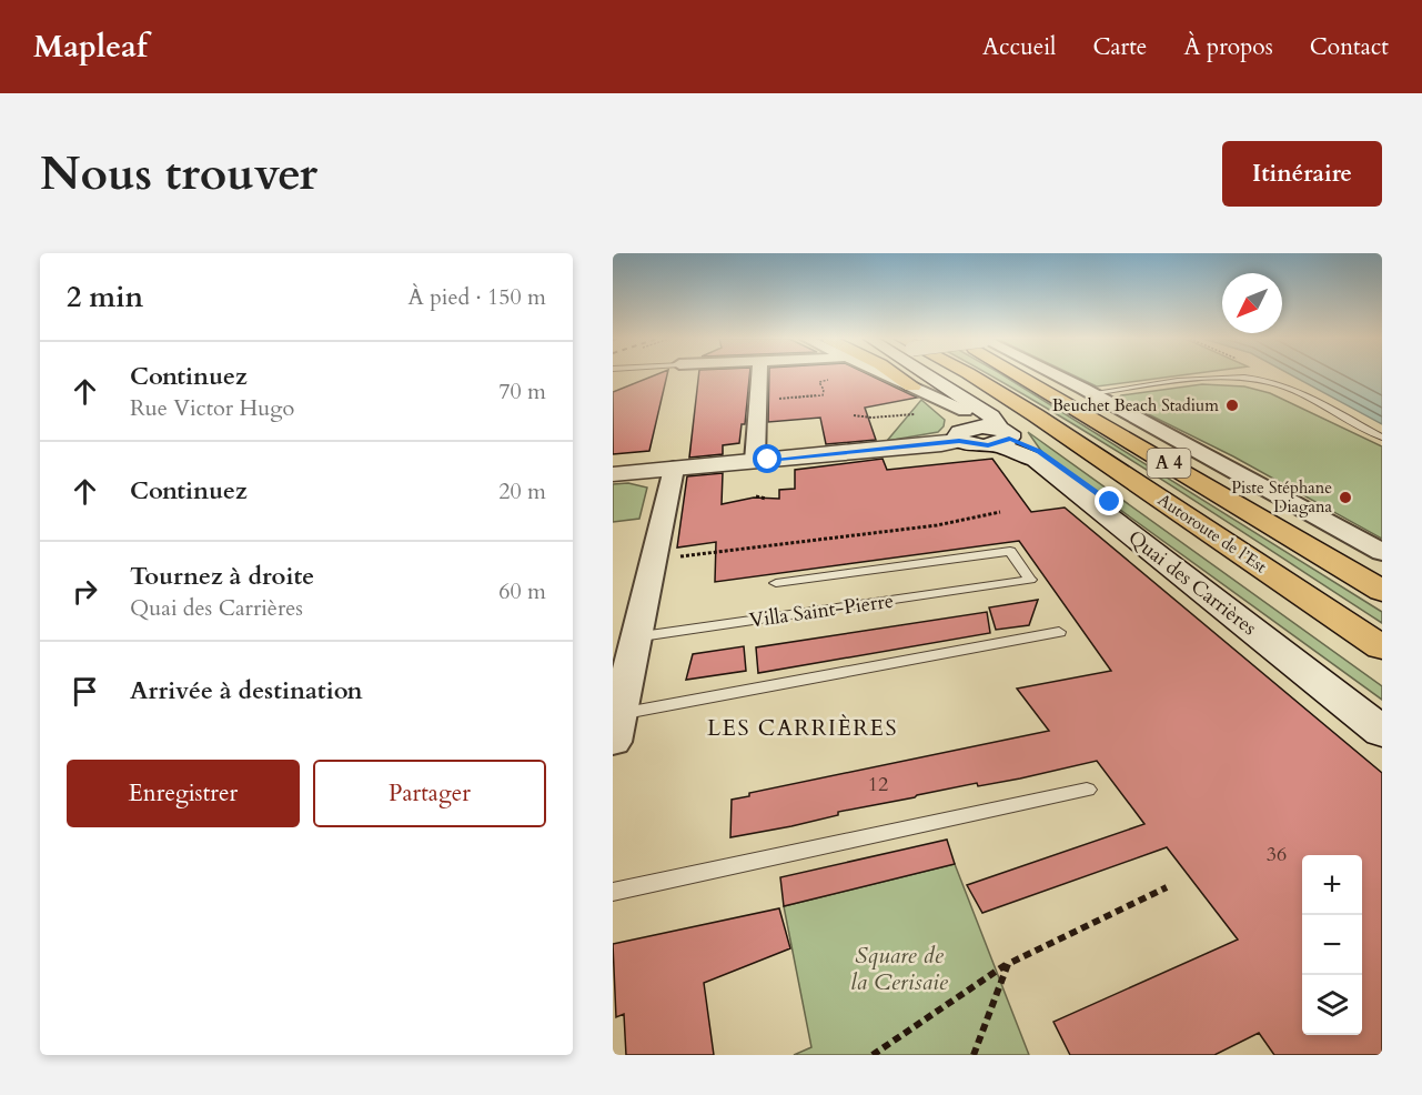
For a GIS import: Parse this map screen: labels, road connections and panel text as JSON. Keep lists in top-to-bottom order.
{
  "streets": {
    "highway": ["A 4", "Autoroute de l’Est"],
    "main road": ["Quai des Carrières"],
    "lane": ["Villa Saint-Pierre"]
  },
  "districts": ["LES CARRIÈRES"],
  "parks": ["Square de la Cerisaie"],
  "places": ["Beuchet Beach Stadium", "Piste Stéphane Diagana"],
  "house_numbers": ["12", "36"],
  "north": "bottom left",
  "page": {
    "header": "Mapleaf",
    "nav": [
      "Accueil",
      "Carte",
      "À propos",
      "Contact"
    ],
    "buttons": [
      "Itinéraire",
      ["Enregistrer", "Partager"]
    ],
    "title": "Nous trouver",
    "heading": ["2 min", "À pied · 150 m"],
    "list": [
      ["Continuez", "Rue Victor Hugo", "70 m"],
      ["Continuez", "20 m"],
      ["Tournez à droite", "Quai des Carrières", "60 m"],
      "Arrivée à destination"
    ],
    "map_buttons": ["+", "−"]
  }
}
